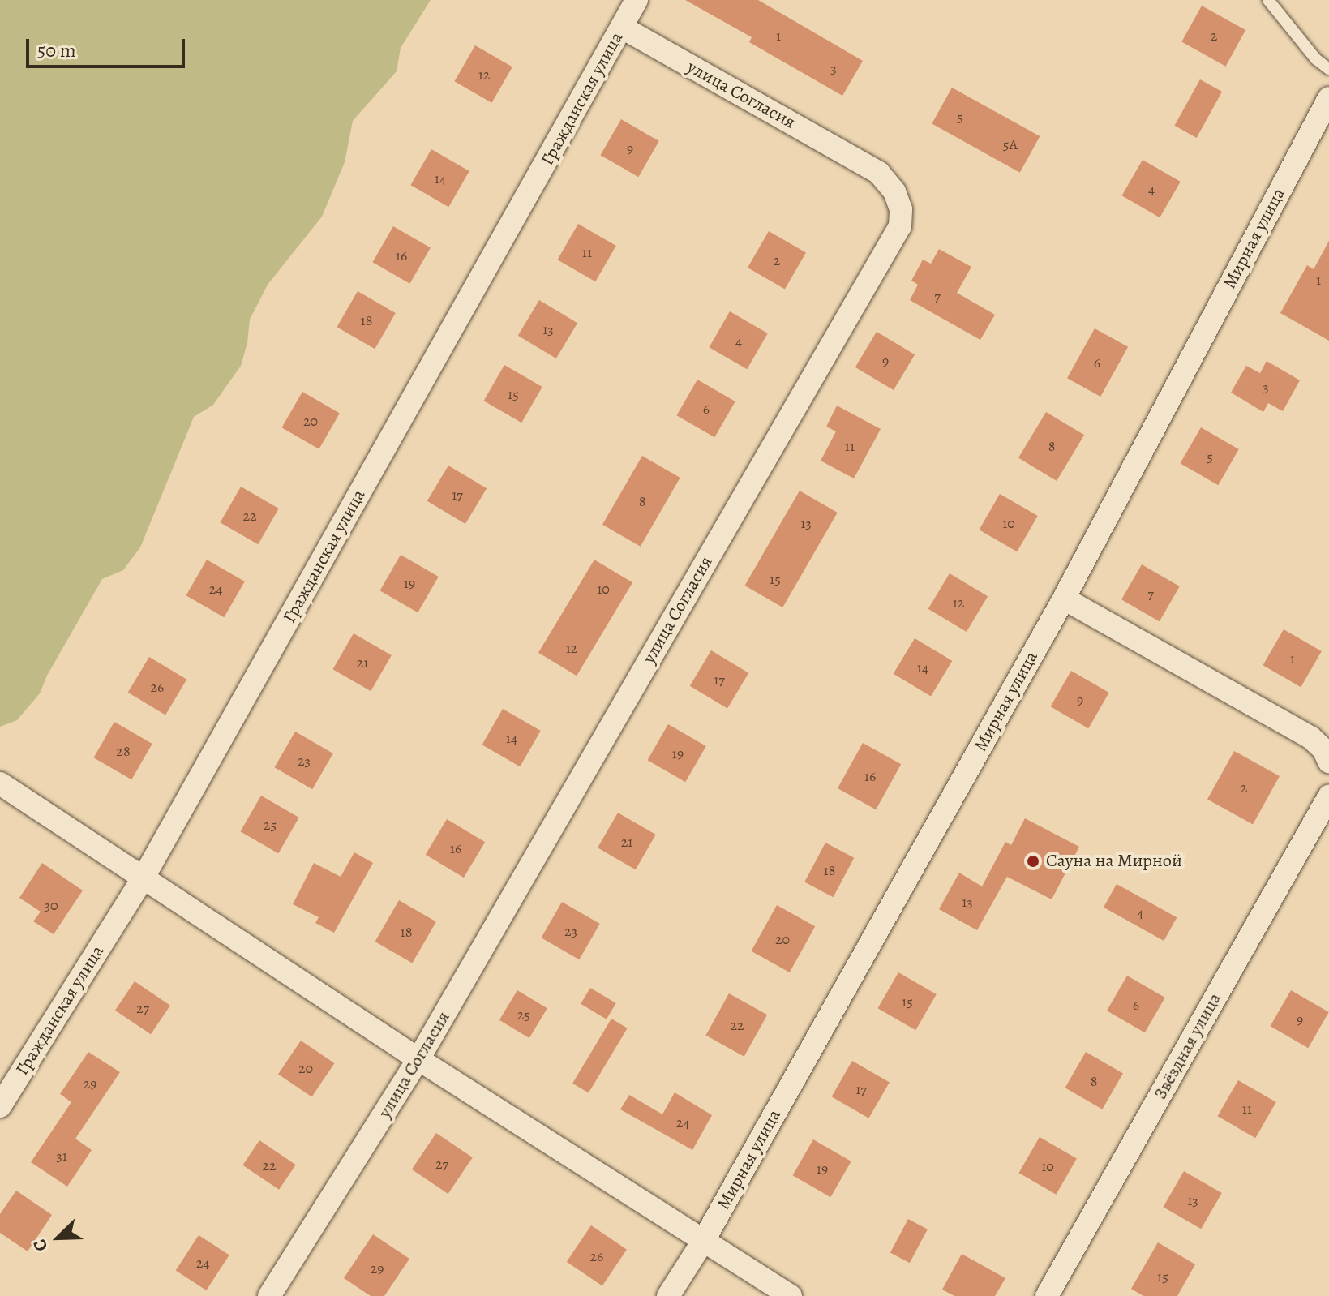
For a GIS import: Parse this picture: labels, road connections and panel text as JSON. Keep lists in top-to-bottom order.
{
  "streets": {
    "street": [
      "улица Согласия",
      "Гражданская улица",
      "Мирная улица",
      "Звёздная улица"
    ]
  },
  "crossings": [
    ["улица Согласия", "Гражданская улица"]
  ],
  "places": ["Сауна на Мирной"],
  "house_numbers": [
    "1",
    "2",
    "3",
    "12",
    "5",
    "5А",
    "9",
    "14",
    "4",
    "11",
    "16",
    "2",
    "1",
    "7",
    "18",
    "13",
    "4",
    "9",
    "6",
    "3",
    "15",
    "6",
    "20",
    "11",
    "8",
    "5",
    "17",
    "8",
    "22",
    "13",
    "10",
    "15",
    "19",
    "24",
    "10",
    "7",
    "12",
    "12",
    "1",
    "21",
    "14",
    "17",
    "26",
    "9",
    "14",
    "28",
    "19",
    "23",
    "16",
    "2",
    "25",
    "21",
    "16",
    "18",
    "13",
    "30",
    "4",
    "23",
    "18",
    "20",
    "15",
    "6",
    "27",
    "25",
    "9",
    "22",
    "20",
    "8",
    "29",
    "17",
    "11",
    "24",
    "31",
    "27",
    "22",
    "10",
    "19",
    "13",
    "26",
    "24",
    "29",
    "15"
  ],
  "scale_bar": "50 m",
  "north": "bottom left"
}
